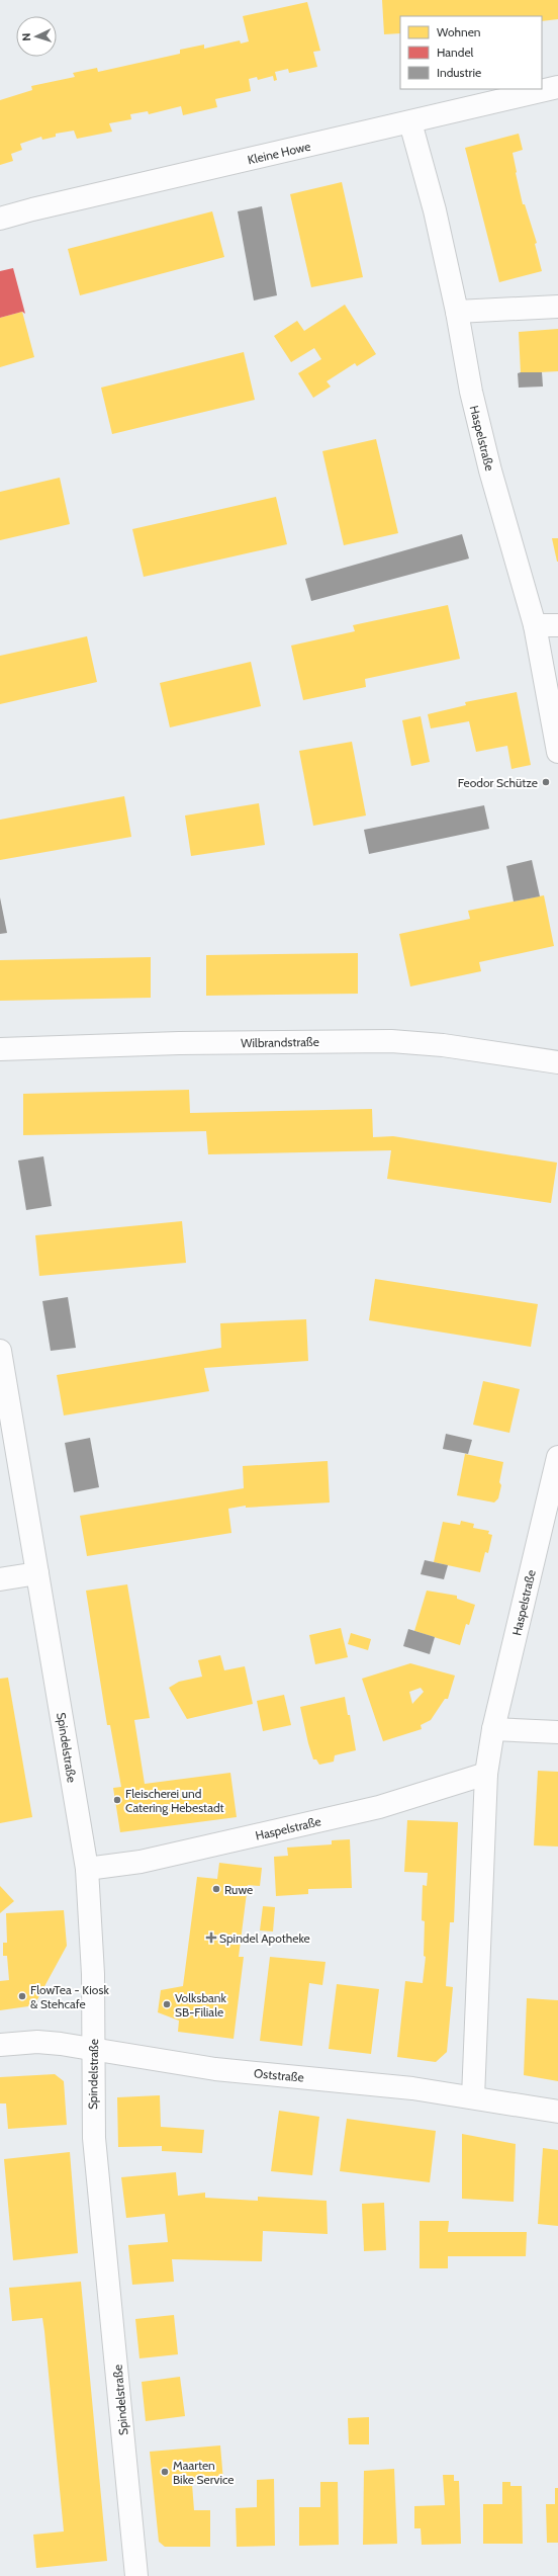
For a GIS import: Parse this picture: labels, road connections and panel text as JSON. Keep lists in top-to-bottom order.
{
  "streets": {
    "street": [
      "Kleine Howe",
      "Haspelstraße",
      "Wilbrandstraße",
      "Spindelstraße",
      "Oststraße"
    ]
  },
  "crossings": [
    ["Kleine Howe", "Haspelstraße"],
    ["Haspelstraße", "Spindelstraße"],
    ["Haspelstraße", "Oststraße"],
    ["Spindelstraße", "Oststraße"]
  ],
  "places": {
    "other": [
      "Feodor Schütze",
      "Fleischerei und Catering Hebestadt",
      "Ruwe",
      "FlowTea - Kiosk & Stehcafe",
      "Volksbank SB-Filiale",
      "Maarten Bike Service"
    ],
    "health": ["Spindel Apotheke"]
  },
  "legend": ["Wohnen", "Handel", "Industrie"],
  "north": "left"
}
